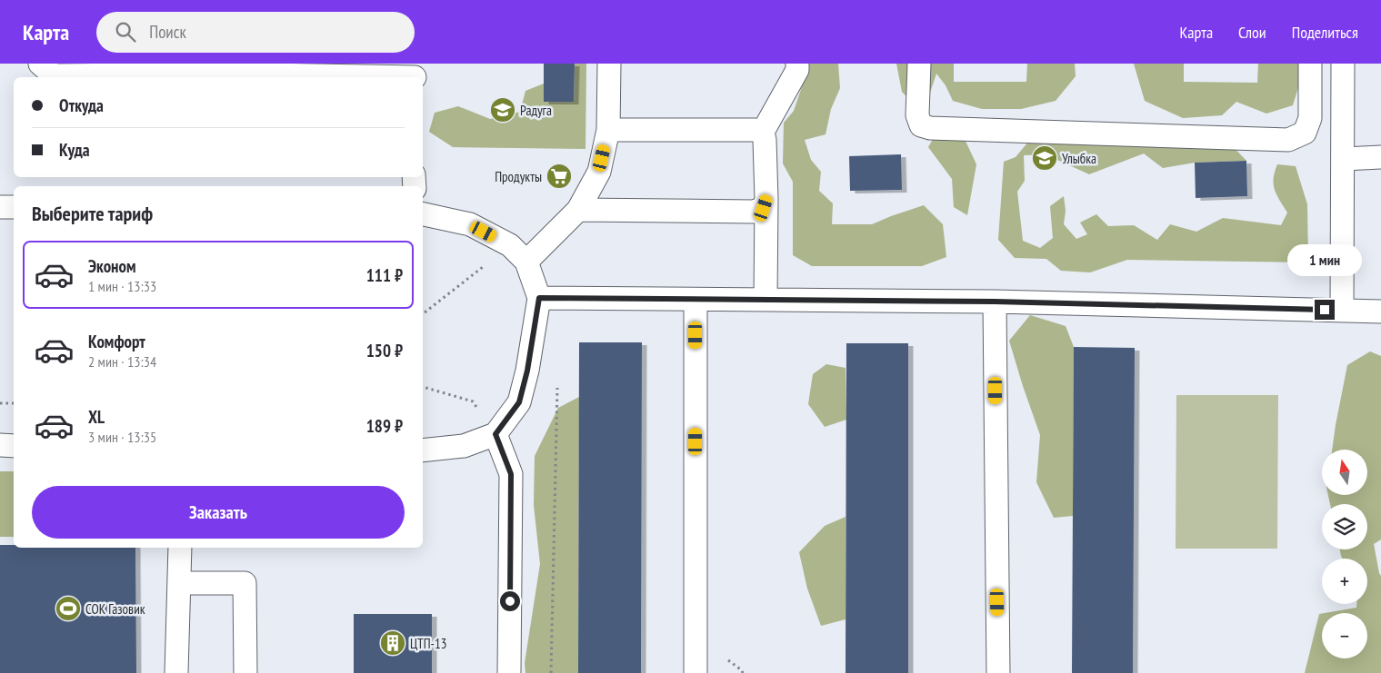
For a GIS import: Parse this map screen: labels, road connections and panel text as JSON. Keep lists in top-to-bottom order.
{
  "places": {
    "school or university": ["Радуга", "Улыбка"],
    "supermarket": ["Продукты"],
    "sports": ["СОК Газовик"],
    "building": ["ЦТП-13"]
  },
  "north": "top",
  "page": {
    "header": "Карта",
    "search": "Поиск",
    "nav": ["Карта", "Слои", "Поделиться"],
    "banner": ["Откуда", "Куда"],
    "heading": "Выберите тариф",
    "list": [
      {
        "name": "Эконом",
        "note": "1 мин · 13:33",
        "value": "111 ₽"
      },
      {
        "name": "Комфорт",
        "note": "2 мин · 13:34",
        "value": "150 ₽"
      },
      {
        "name": "XL",
        "note": "3 мин · 13:35",
        "value": "189 ₽"
      }
    ],
    "bubble": "1 мин",
    "map_buttons": ["+", "−"],
    "buttons": "Заказать"
  }
}
